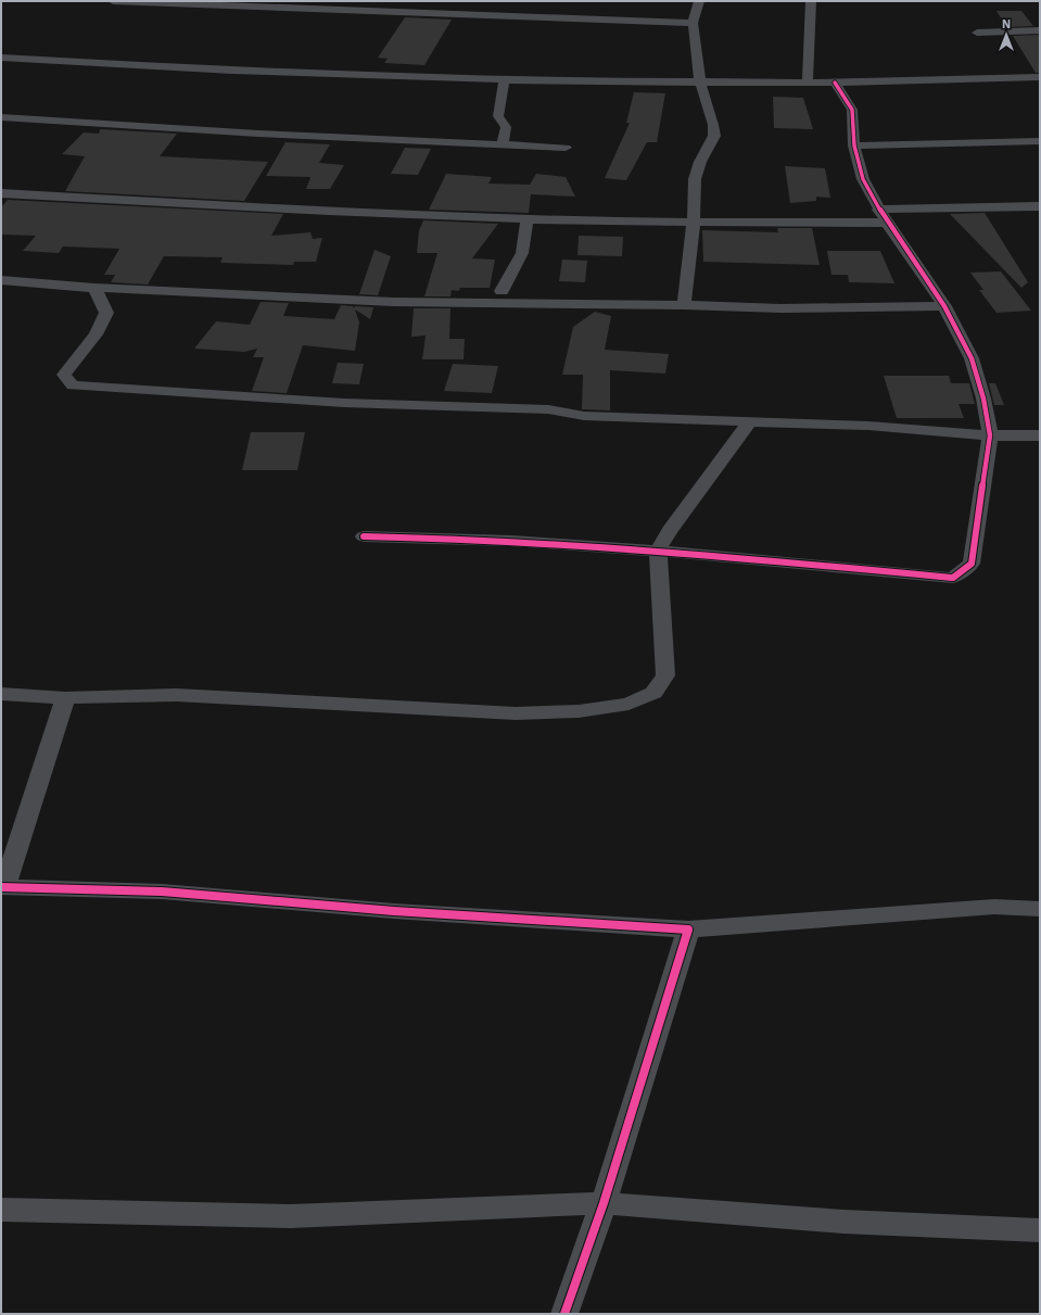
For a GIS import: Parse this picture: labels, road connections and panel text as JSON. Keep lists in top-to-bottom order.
{
  "north": "top"
}
